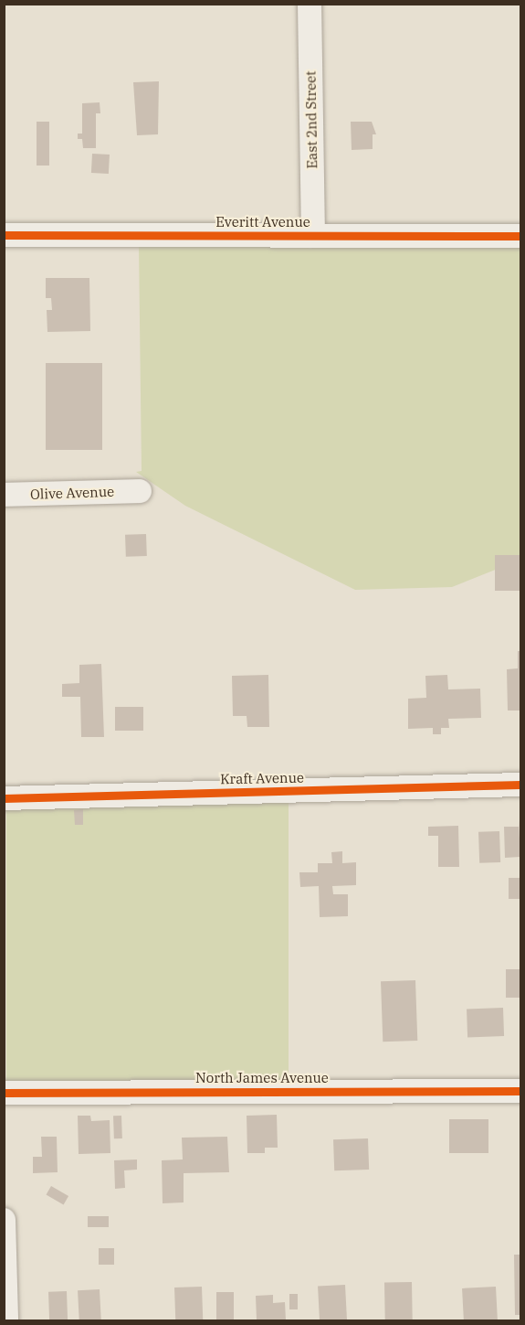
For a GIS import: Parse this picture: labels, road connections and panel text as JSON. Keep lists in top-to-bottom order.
{
  "streets": {
    "street": [
      "East 2nd Street",
      "Everitt Avenue",
      "Olive Avenue",
      "Kraft Avenue",
      "North James Avenue"
    ]
  },
  "crossings": [
    ["East 2nd Street", "Everitt Avenue"]
  ]
}
